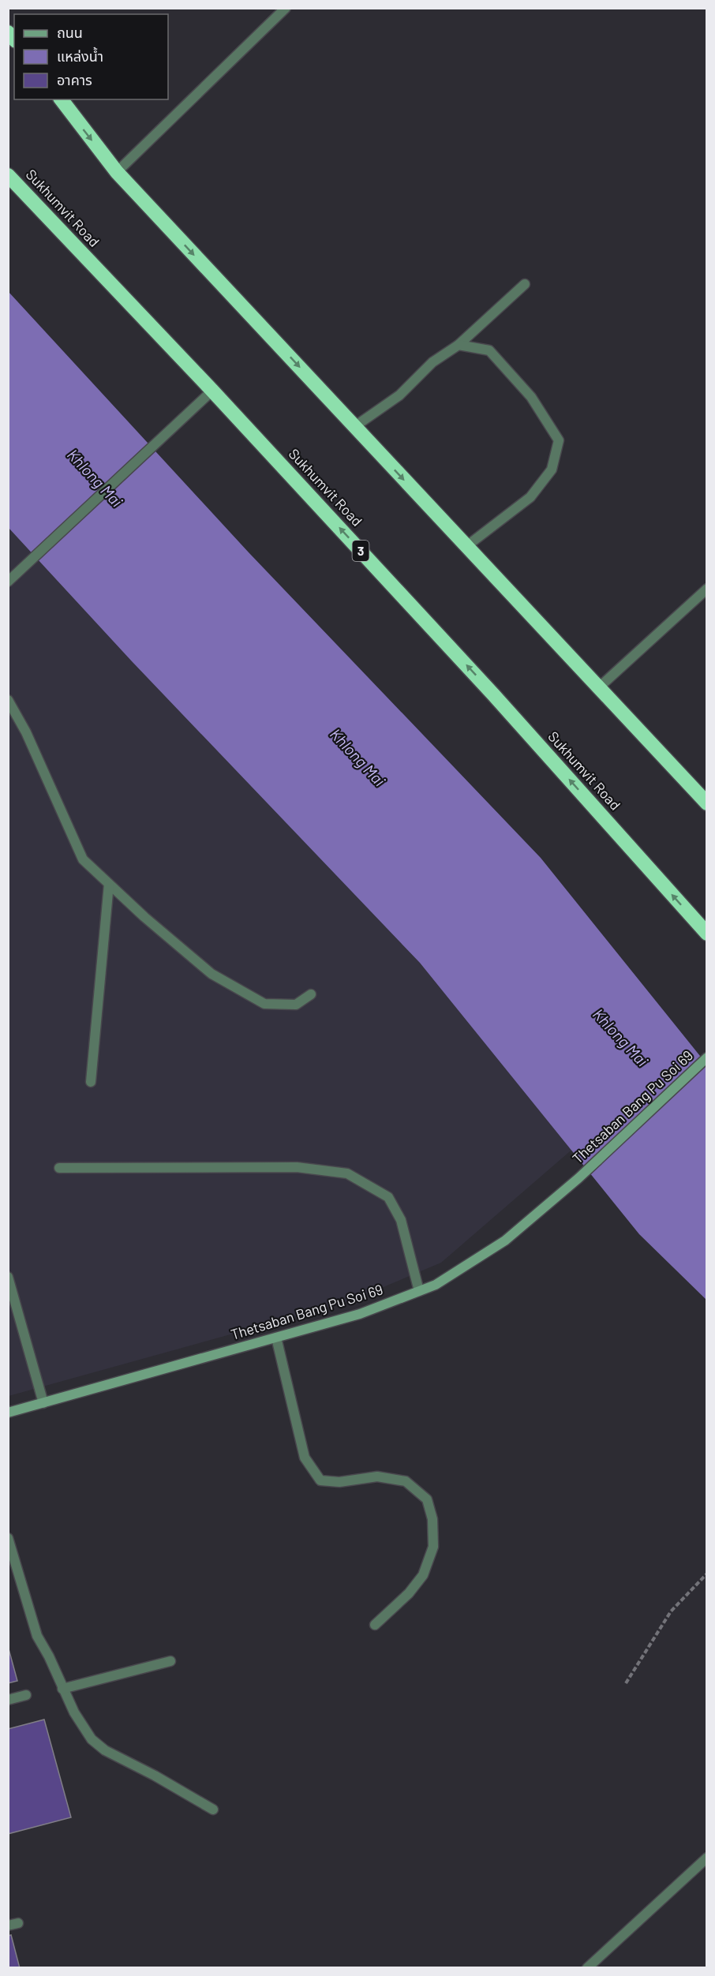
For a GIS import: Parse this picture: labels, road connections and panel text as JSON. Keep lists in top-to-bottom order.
{
  "streets": {
    "highway": ["Sukhumvit Road", "3"],
    "street": ["Thetsaban Bang Pu Soi 69"]
  },
  "water": ["Khlong Mai"],
  "legend": ["ถนน", "แหล่งน้ำ", "อาคาร"]
}
